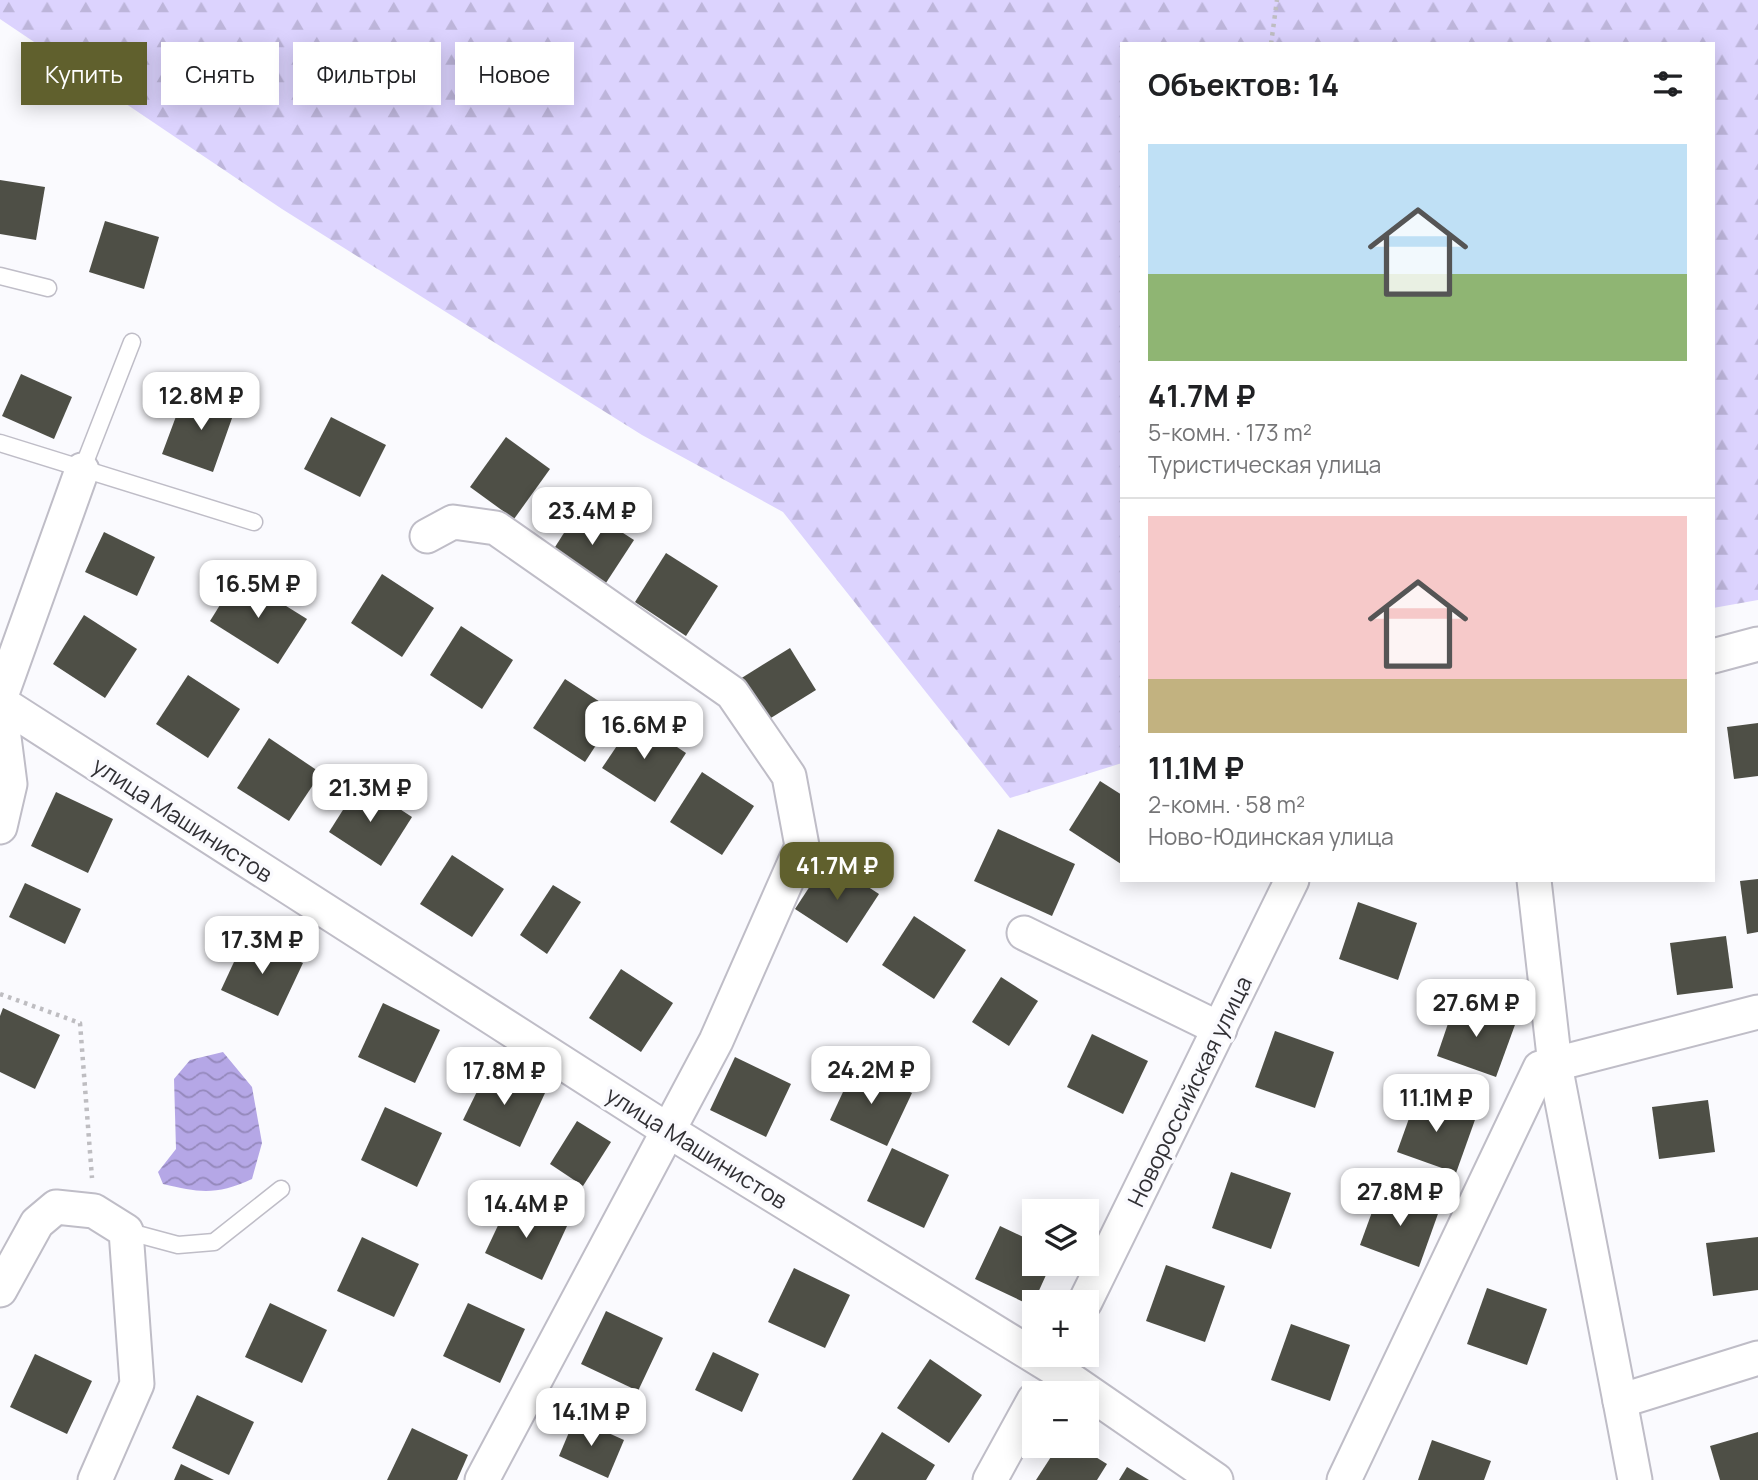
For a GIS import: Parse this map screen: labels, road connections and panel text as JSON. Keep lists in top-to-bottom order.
{
  "streets": {
    "street": ["улица Машинистов", "Новороссийская улица"]
  },
  "page": {
    "chip": [
      "Купить",
      "Снять",
      "Фильтры",
      "Новое"
    ],
    "heading": "Объектов: 14",
    "list": [
      {
        "name": "41.7M ₽",
        "note": "5-комн. · 173 m² · Туристическая улица"
      },
      {
        "name": "11.1M ₽",
        "note": "2-комн. · 58 m² · Ново-Юдинская улица"
      }
    ],
    "price": [
      "12.8M ₽",
      "23.4M ₽",
      "16.5M ₽",
      "16.6M ₽",
      "21.3M ₽",
      "41.7M ₽",
      "17.3M ₽",
      "27.6M ₽",
      "24.2M ₽",
      "17.8M ₽",
      "11.1M ₽",
      "27.8M ₽",
      "14.4M ₽",
      "14.1M ₽"
    ],
    "map_buttons": ["+", "−"]
  }
}
